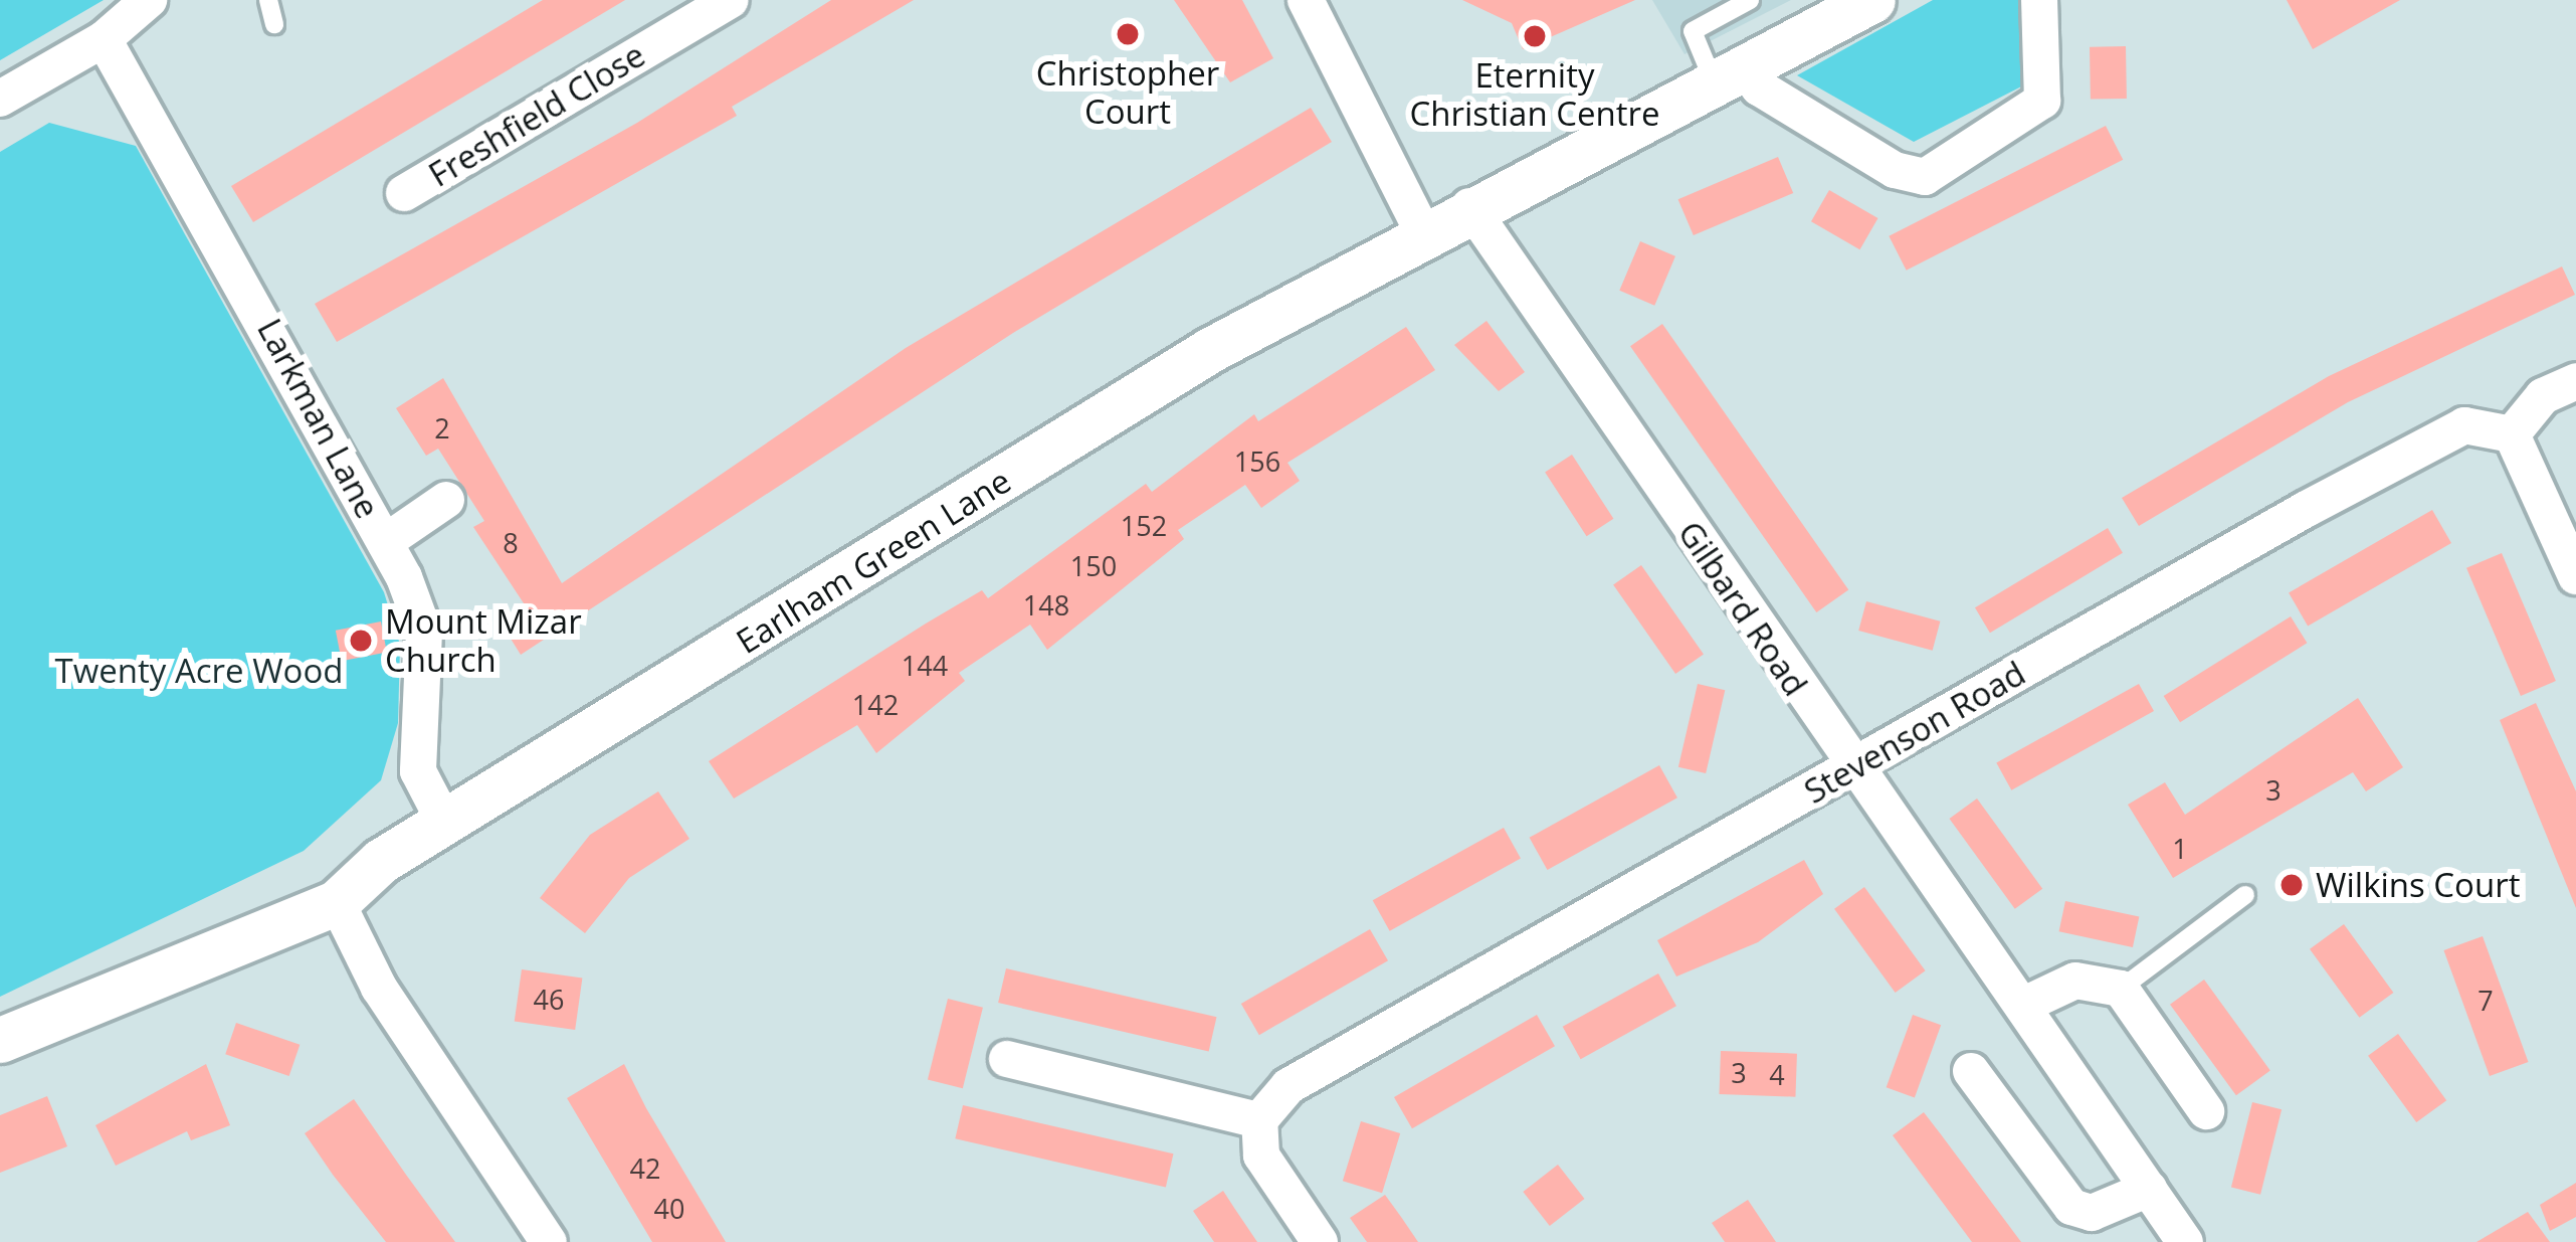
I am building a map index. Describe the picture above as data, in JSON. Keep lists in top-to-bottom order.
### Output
{
  "streets": {
    "street": [
      "Freshfield Close",
      "Larkman Lane",
      "Earlham Green Lane",
      "Gilbard Road",
      "Stevenson Road"
    ]
  },
  "crossings": [
    ["Larkman Lane", "Earlham Green Lane"],
    ["Earlham Green Lane", "Gilbard Road"],
    ["Gilbard Road", "Stevenson Road"]
  ],
  "parks": ["Twenty Acre Wood"],
  "places": [
    "Christopher Court",
    "Eternity Christian Centre",
    "Mount Mizar Church",
    "Wilkins Court"
  ],
  "house_numbers": [
    "2",
    "156",
    "152",
    "8",
    "150",
    "148",
    "144",
    "142",
    "3",
    "1",
    "46",
    "7",
    "3",
    "4",
    "42",
    "40"
  ]
}
